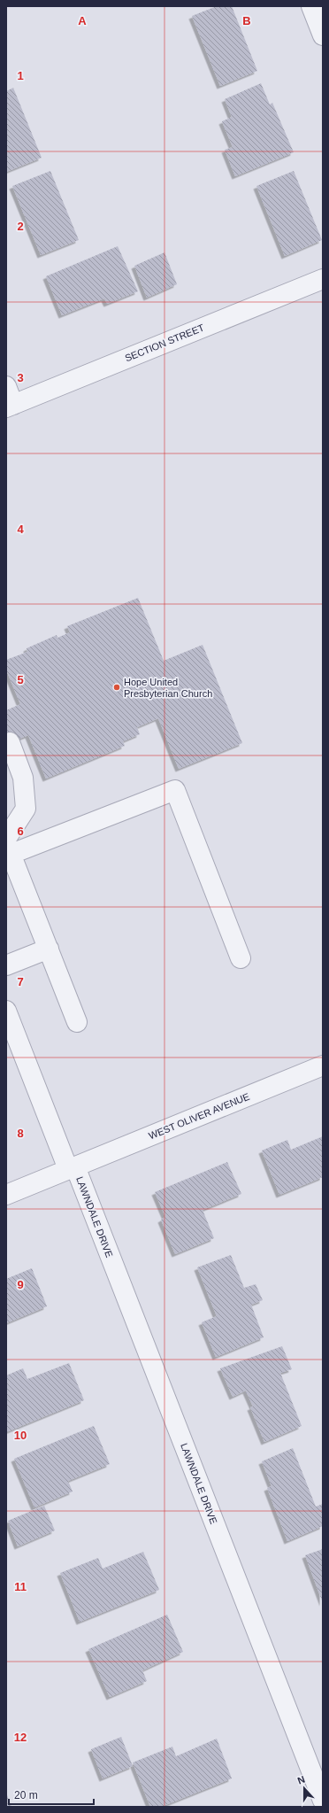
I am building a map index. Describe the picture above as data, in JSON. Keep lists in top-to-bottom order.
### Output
{
  "streets": {
    "street": ["SECTION STREET", "WEST OLIVER AVENUE", "LAWNDALE DRIVE"]
  },
  "crossings": [
    ["WEST OLIVER AVENUE", "LAWNDALE DRIVE"]
  ],
  "places": ["Hope United Presbyterian Church"],
  "scale_bar": "20 m",
  "north": "top",
  "grid": {
    "columns": ["A", "B"],
    "rows": [
      "1",
      "2",
      "3",
      "4",
      "5",
      "6",
      "7",
      "8",
      "9",
      "10",
      "11",
      "12"
    ]
  }
}
